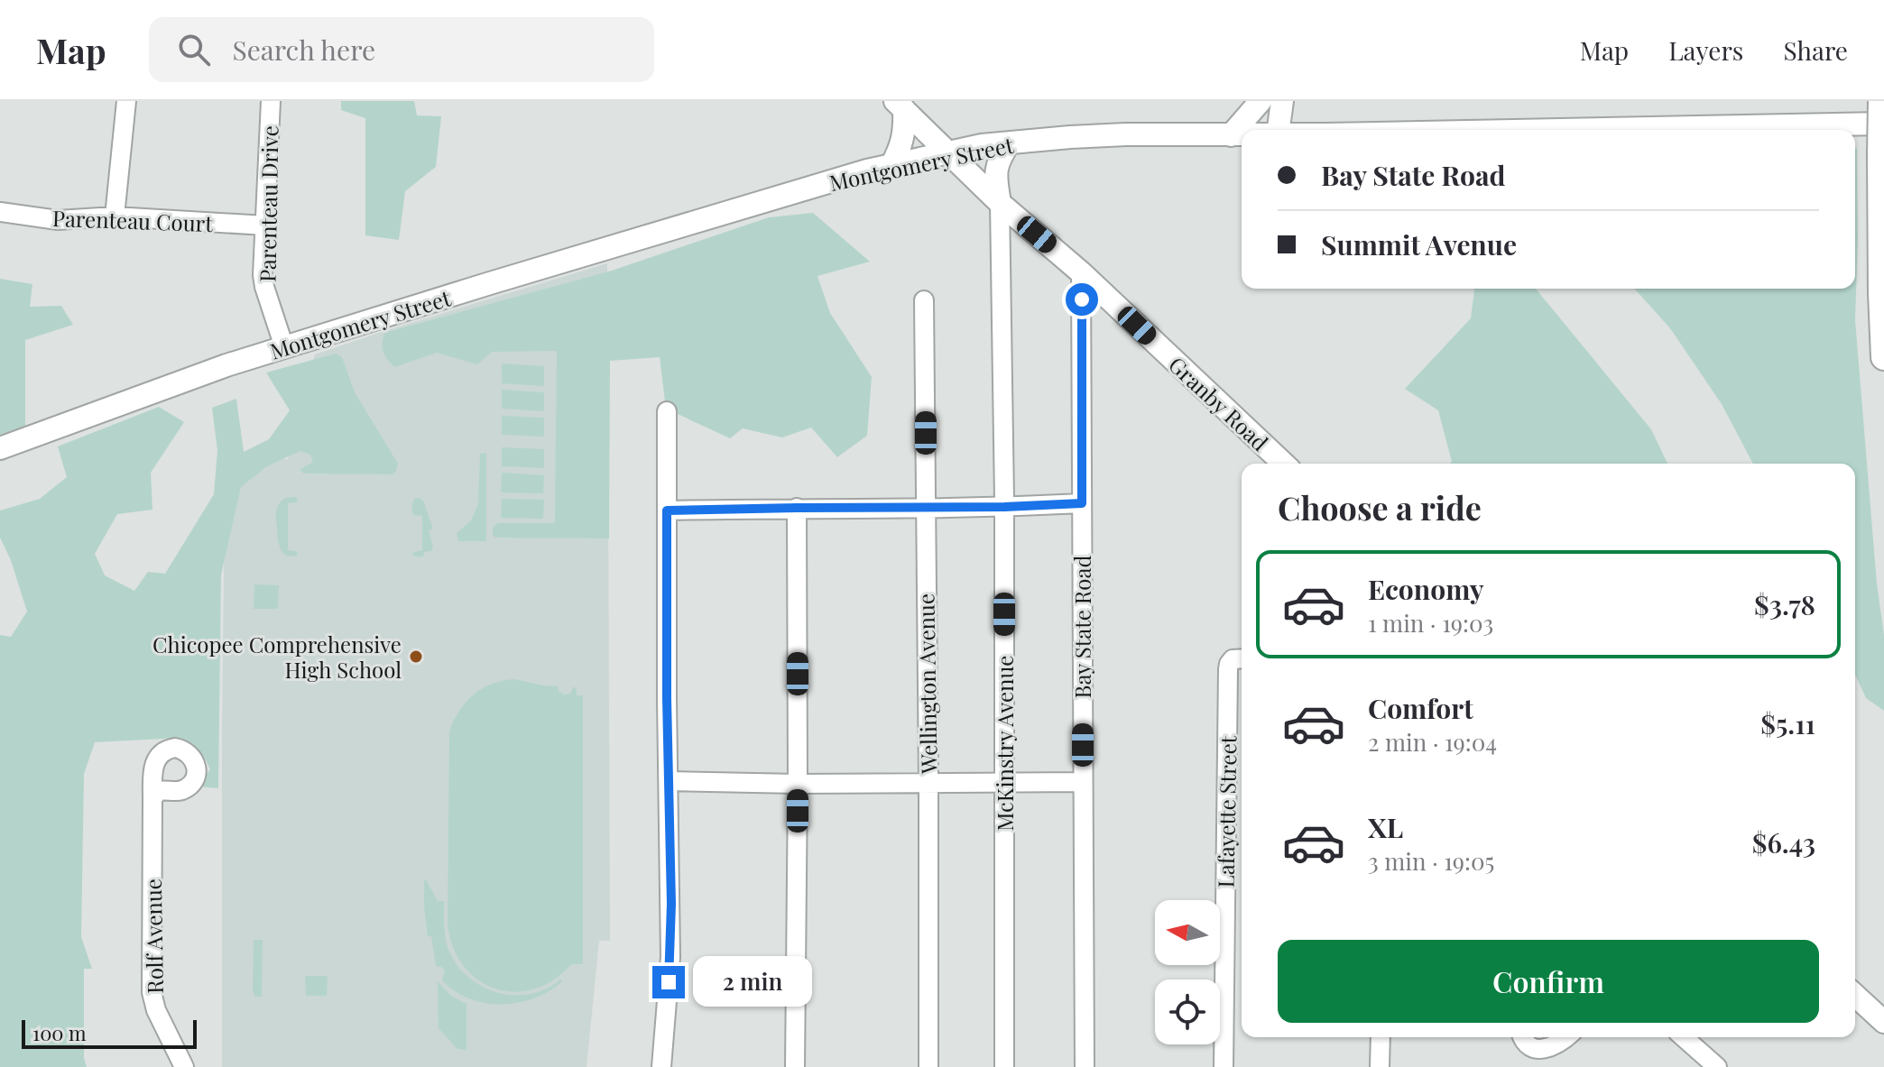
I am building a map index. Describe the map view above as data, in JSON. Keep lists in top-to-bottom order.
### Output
{
  "streets": {
    "main road": ["Montgomery Street", "Granby Road"],
    "street": [
      "Parenteau Drive",
      "Parenteau Court",
      "Bay State Road",
      "Wellington Avenue",
      "McKinstry Avenue",
      "Lafayette Street",
      "Rolf Avenue"
    ]
  },
  "crossings": [
    ["Montgomery Street", "Parenteau Drive"],
    ["Montgomery Street", "Granby Road"],
    ["Parenteau Drive", "Parenteau Court"],
    ["Granby Road", "Bay State Road"],
    ["Granby Road", "McKinstry Avenue"]
  ],
  "places": ["Chicopee Comprehensive High School"],
  "scale_bar": "100 m",
  "north": "left",
  "page": {
    "header": "Map",
    "search": "Search here",
    "nav": ["Map", "Layers", "Share"],
    "banner": ["Bay State Road", "Summit Avenue"],
    "heading": "Choose a ride",
    "list": [
      {
        "name": "Economy",
        "note": "1 min · 19:03",
        "value": "$3.78"
      },
      {
        "name": "Comfort",
        "note": "2 min · 19:04",
        "value": "$5.11"
      },
      {
        "name": "XL",
        "note": "3 min · 19:05",
        "value": "$6.43"
      }
    ],
    "buttons": "Confirm",
    "bubble": "2 min",
    "scale": "100 m"
  }
}
